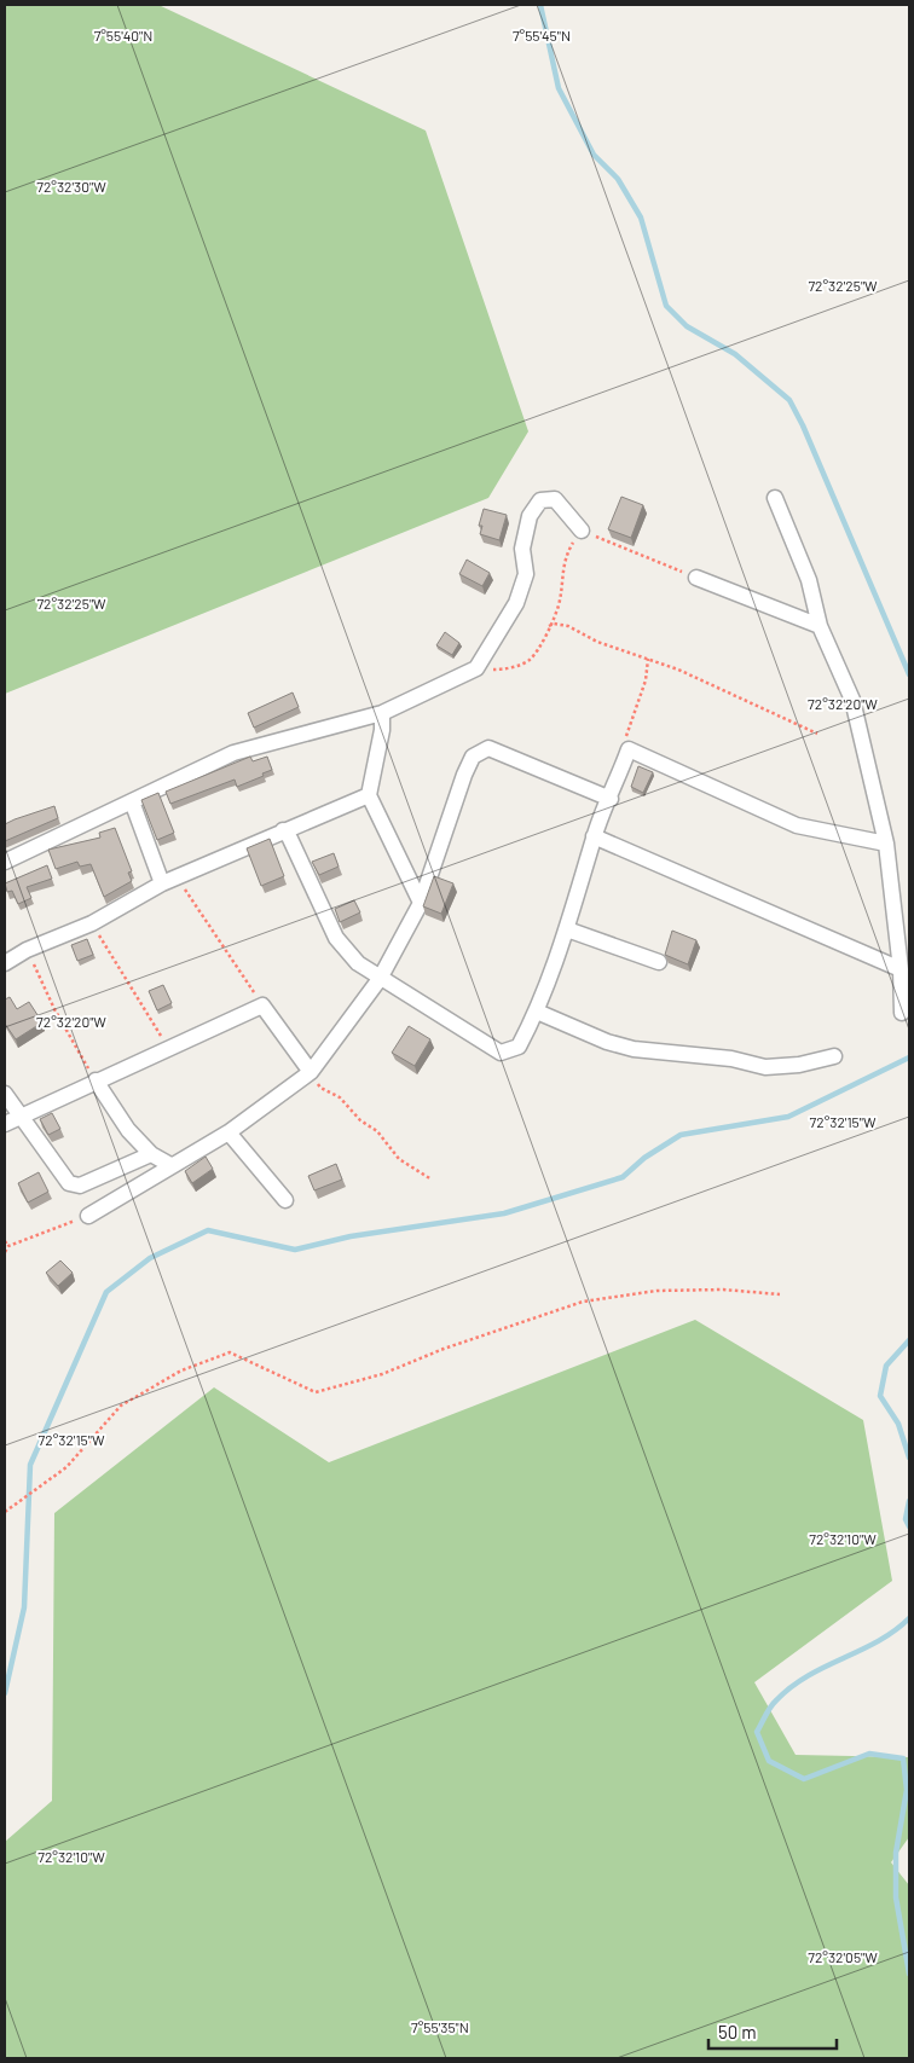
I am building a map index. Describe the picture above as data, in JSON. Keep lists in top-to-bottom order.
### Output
{
  "scale_bar": "50 m",
  "coordinates": [
    "7°55'40\"N",
    "7°55'45\"N",
    "72°32'30\"W",
    "72°32'25\"W",
    "72°32'20\"W",
    "72°32'15\"W",
    "72°32'10\"W",
    "72°32'05\"W",
    "7°55'35\"N"
  ]
}
